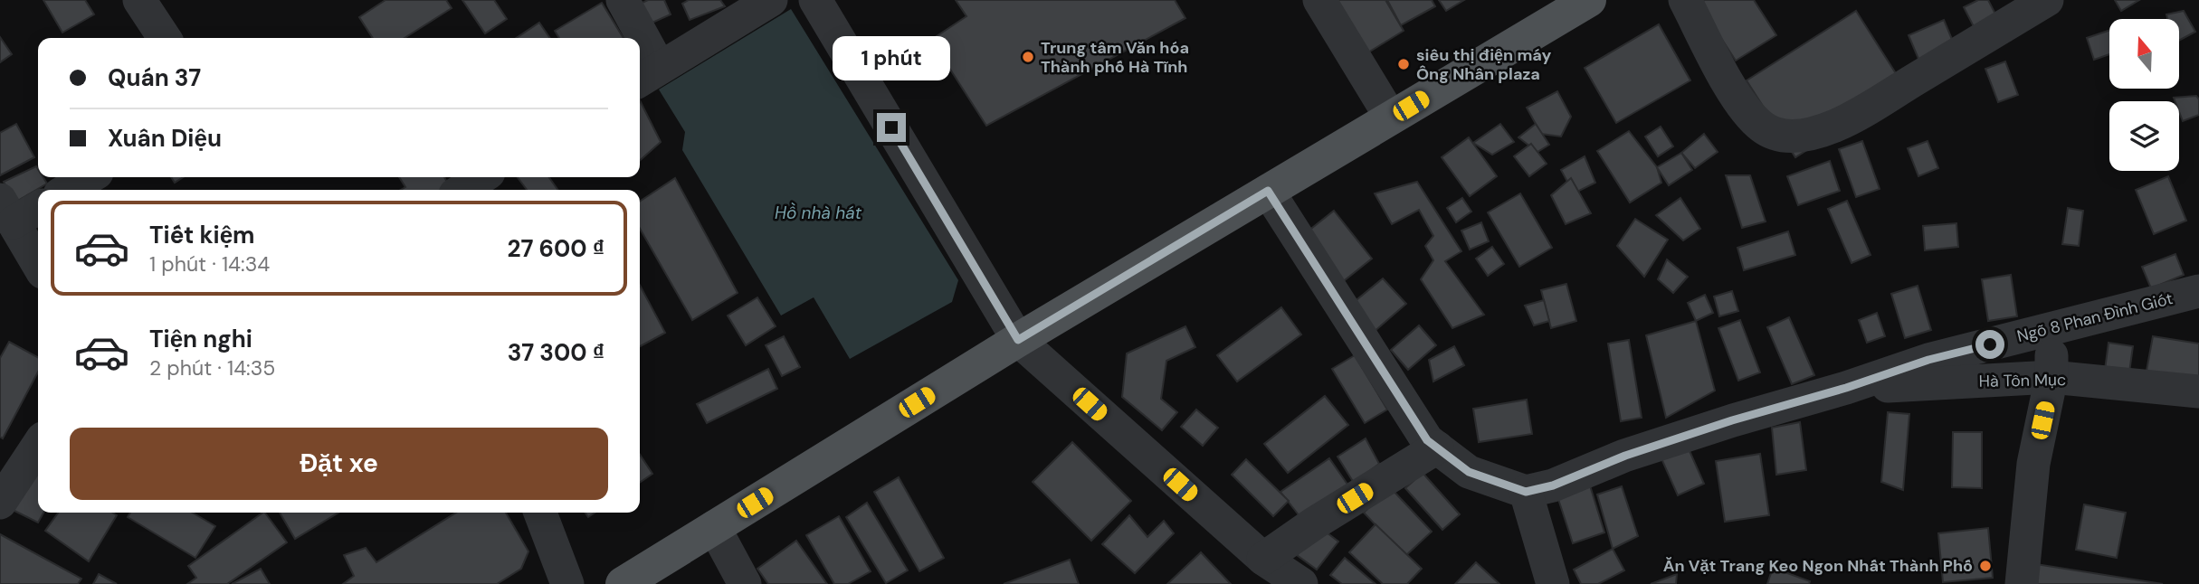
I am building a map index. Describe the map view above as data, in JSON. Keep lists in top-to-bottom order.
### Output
{
  "streets": {
    "street": ["Ngõ 8 Phan Đình Giót", "Hà Tôn Mục"]
  },
  "crossings": [
    ["Ngõ 8 Phan Đình Giót", "Hà Tôn Mục"]
  ],
  "water": ["Hồ nhà hát"],
  "places": ["Trung tâm Văn hóa Thành phố Hà Tĩnh", "siêu thị điện máy Ông Nhân plaza", "Ăn Vặt Trang Keo Ngon Nhất Thành Phố"],
  "north": "top",
  "page": {
    "bubble": "1 phút",
    "banner": ["Quán 37", "Xuân Diệu"],
    "list": [
      {
        "name": "Tiết kiệm",
        "note": "1 phút · 14:34",
        "value": "27 600 ₫"
      },
      {
        "name": "Tiện nghi",
        "note": "2 phút · 14:35",
        "value": "37 300 ₫"
      }
    ],
    "buttons": "Đặt xe"
  }
}
